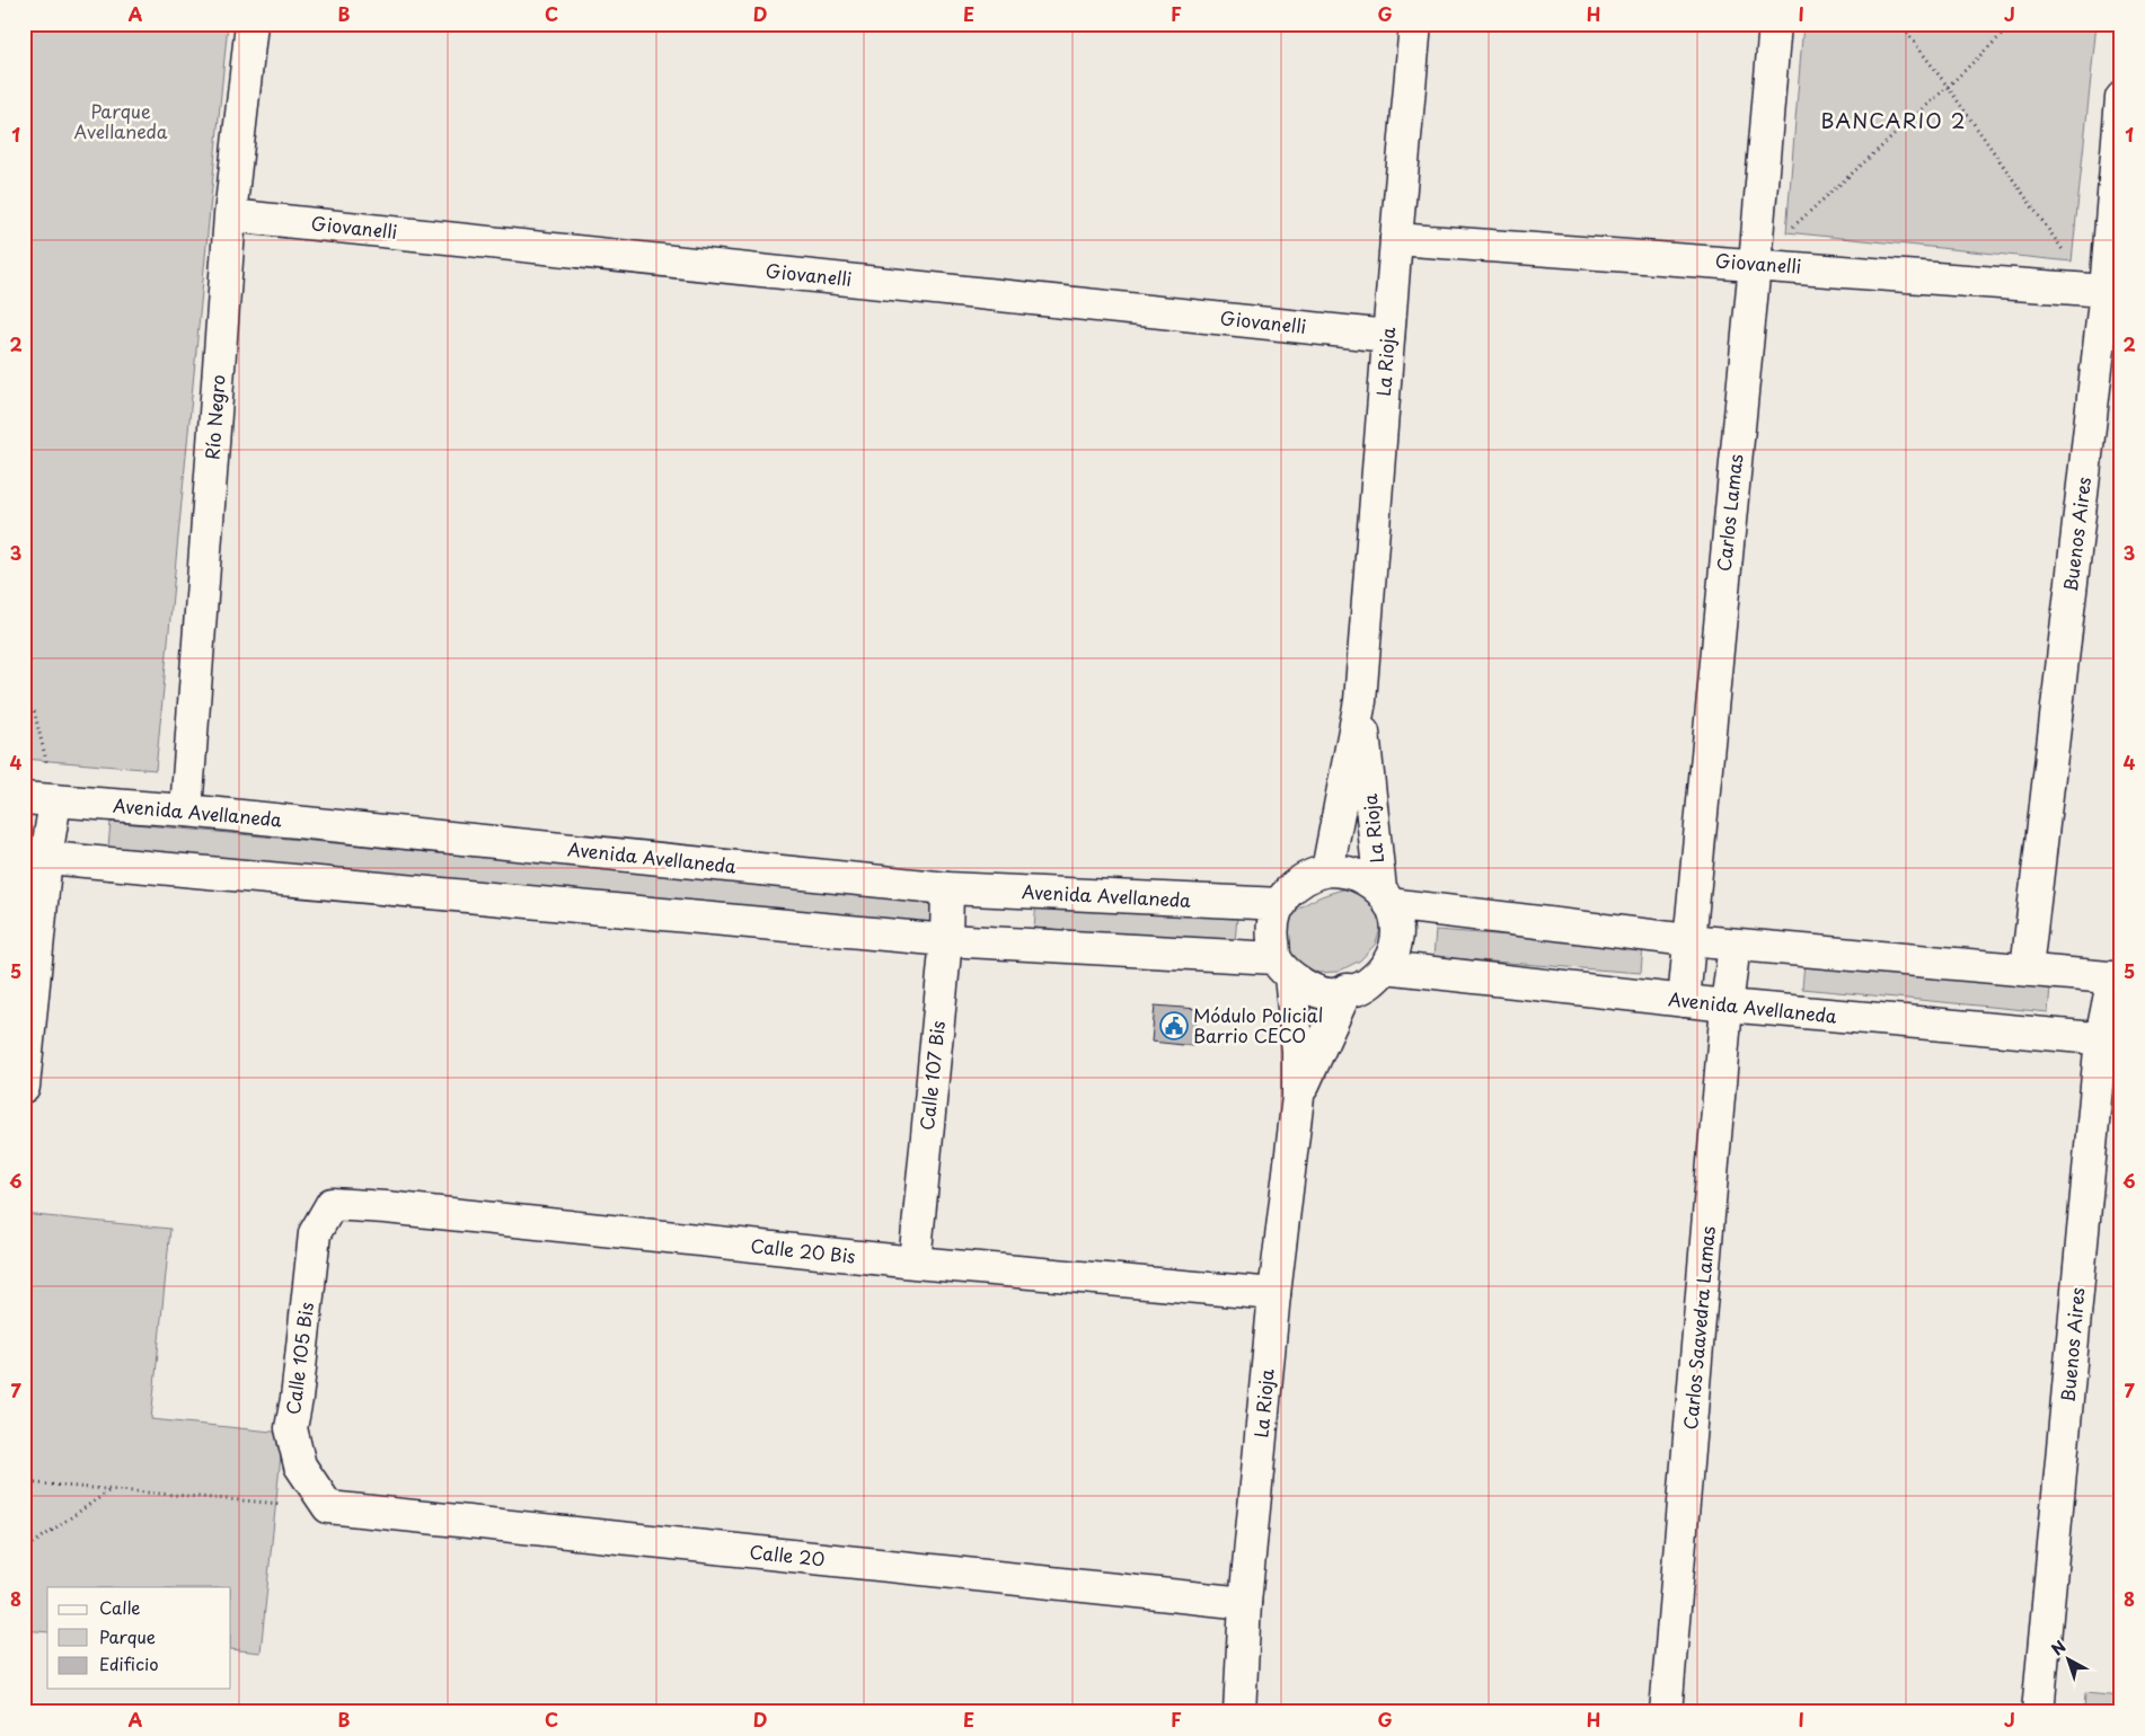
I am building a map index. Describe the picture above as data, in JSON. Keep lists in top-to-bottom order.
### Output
{
  "streets": {
    "street": [
      "Giovanelli",
      "La Rioja",
      "Río Negro",
      "Carlos Lamas",
      "Buenos Aires",
      "Avenida Avellaneda",
      "Calle 107 Bis",
      "Calle 20 Bis",
      "Carlos Saavedra Lamas",
      "Calle 105 Bis",
      "Calle 20"
    ]
  },
  "crossings": [
    ["Giovanelli", "La Rioja"],
    ["Giovanelli", "Río Negro"],
    ["Giovanelli", "Carlos Lamas"],
    ["Giovanelli", "Buenos Aires"],
    ["La Rioja", "Avenida Avellaneda"],
    ["La Rioja", "Calle 20 Bis"],
    ["La Rioja", "Calle 20"],
    ["Río Negro", "Avenida Avellaneda"],
    ["Carlos Lamas", "Avenida Avellaneda"],
    ["Buenos Aires", "Avenida Avellaneda"],
    ["Avenida Avellaneda", "Calle 107 Bis"],
    ["Avenida Avellaneda", "Carlos Saavedra Lamas"],
    ["Calle 107 Bis", "Calle 20 Bis"],
    ["Calle 20 Bis", "Calle 105 Bis"],
    ["Calle 105 Bis", "Calle 20"]
  ],
  "districts": ["BANCARIO 2"],
  "parks": ["Parque Avellaneda"],
  "places": {
    "public building": ["Módulo Policial Barrio CECO"]
  },
  "legend": ["Calle", "Parque", "Edificio"],
  "north": "top left",
  "grid": {
    "columns": [
      "A",
      "B",
      "C",
      "D",
      "E",
      "F",
      "G",
      "H",
      "I",
      "J"
    ],
    "rows": [
      "1",
      "2",
      "3",
      "4",
      "5",
      "6",
      "7",
      "8"
    ]
  }
}
